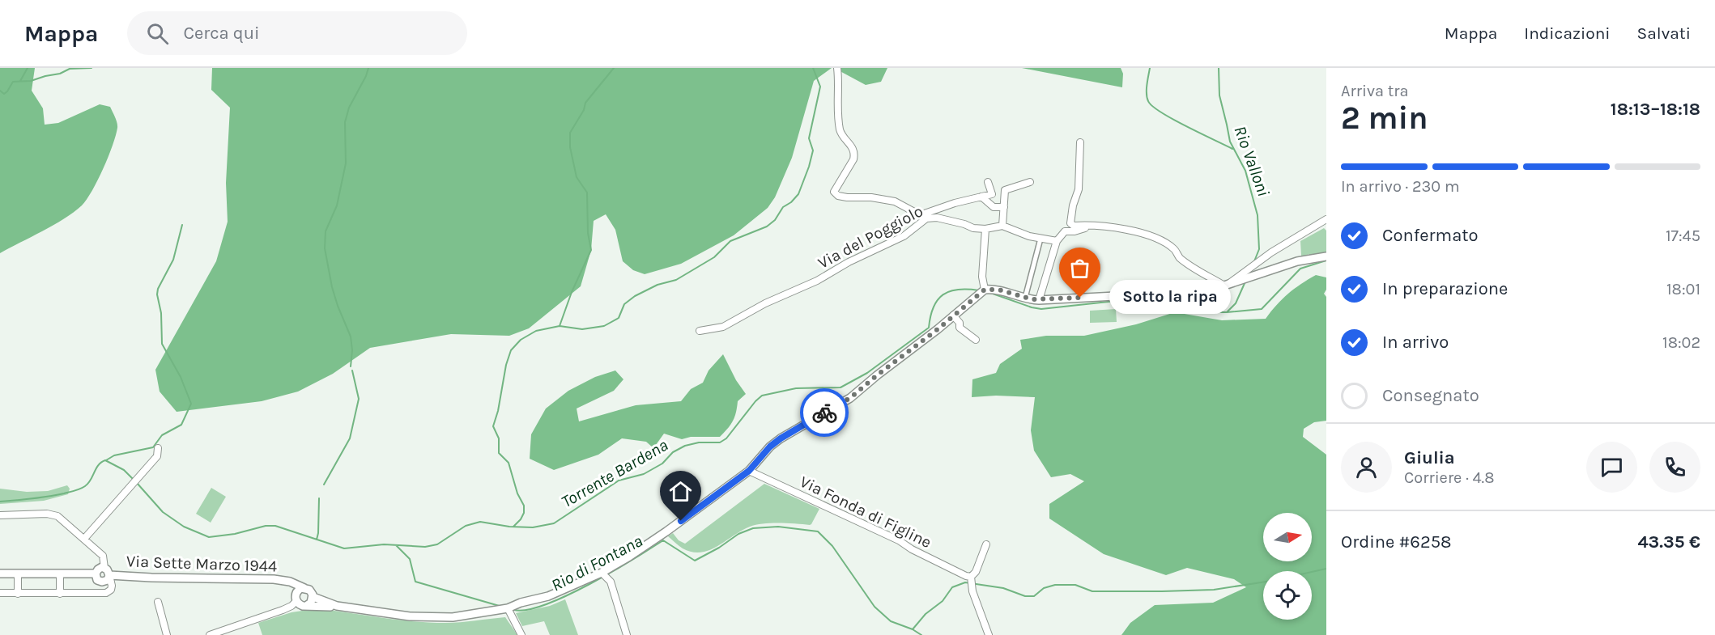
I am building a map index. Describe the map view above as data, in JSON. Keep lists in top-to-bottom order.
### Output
{
  "streets": {
    "street": ["Via del Poggiolo", "Via Fonda di Figline", "Via Sette Marzo 1944"]
  },
  "water": ["Rio Valloni", "Torrente Bardena", "Rio di Fontana"],
  "places": ["Sotto la ripa"],
  "north": "right",
  "page": {
    "header": "Mappa",
    "search": "Cerca qui",
    "nav": ["Mappa", "Indicazioni", "Salvati"],
    "heading": ["2 min", "Arriva tra", "18:13–18:18"],
    "panel": [
      "Giulia",
      "Corriere · 4.8",
      "Ordine #6258",
      "43.35 €"
    ],
    "bar": "In arrivo · 230 m",
    "list": [
      ["Confermato", "17:45"],
      ["In preparazione", "18:01"],
      ["In arrivo", "18:02"],
      "Consegnato"
    ],
    "bubble": "Sotto la ripa"
  }
}
